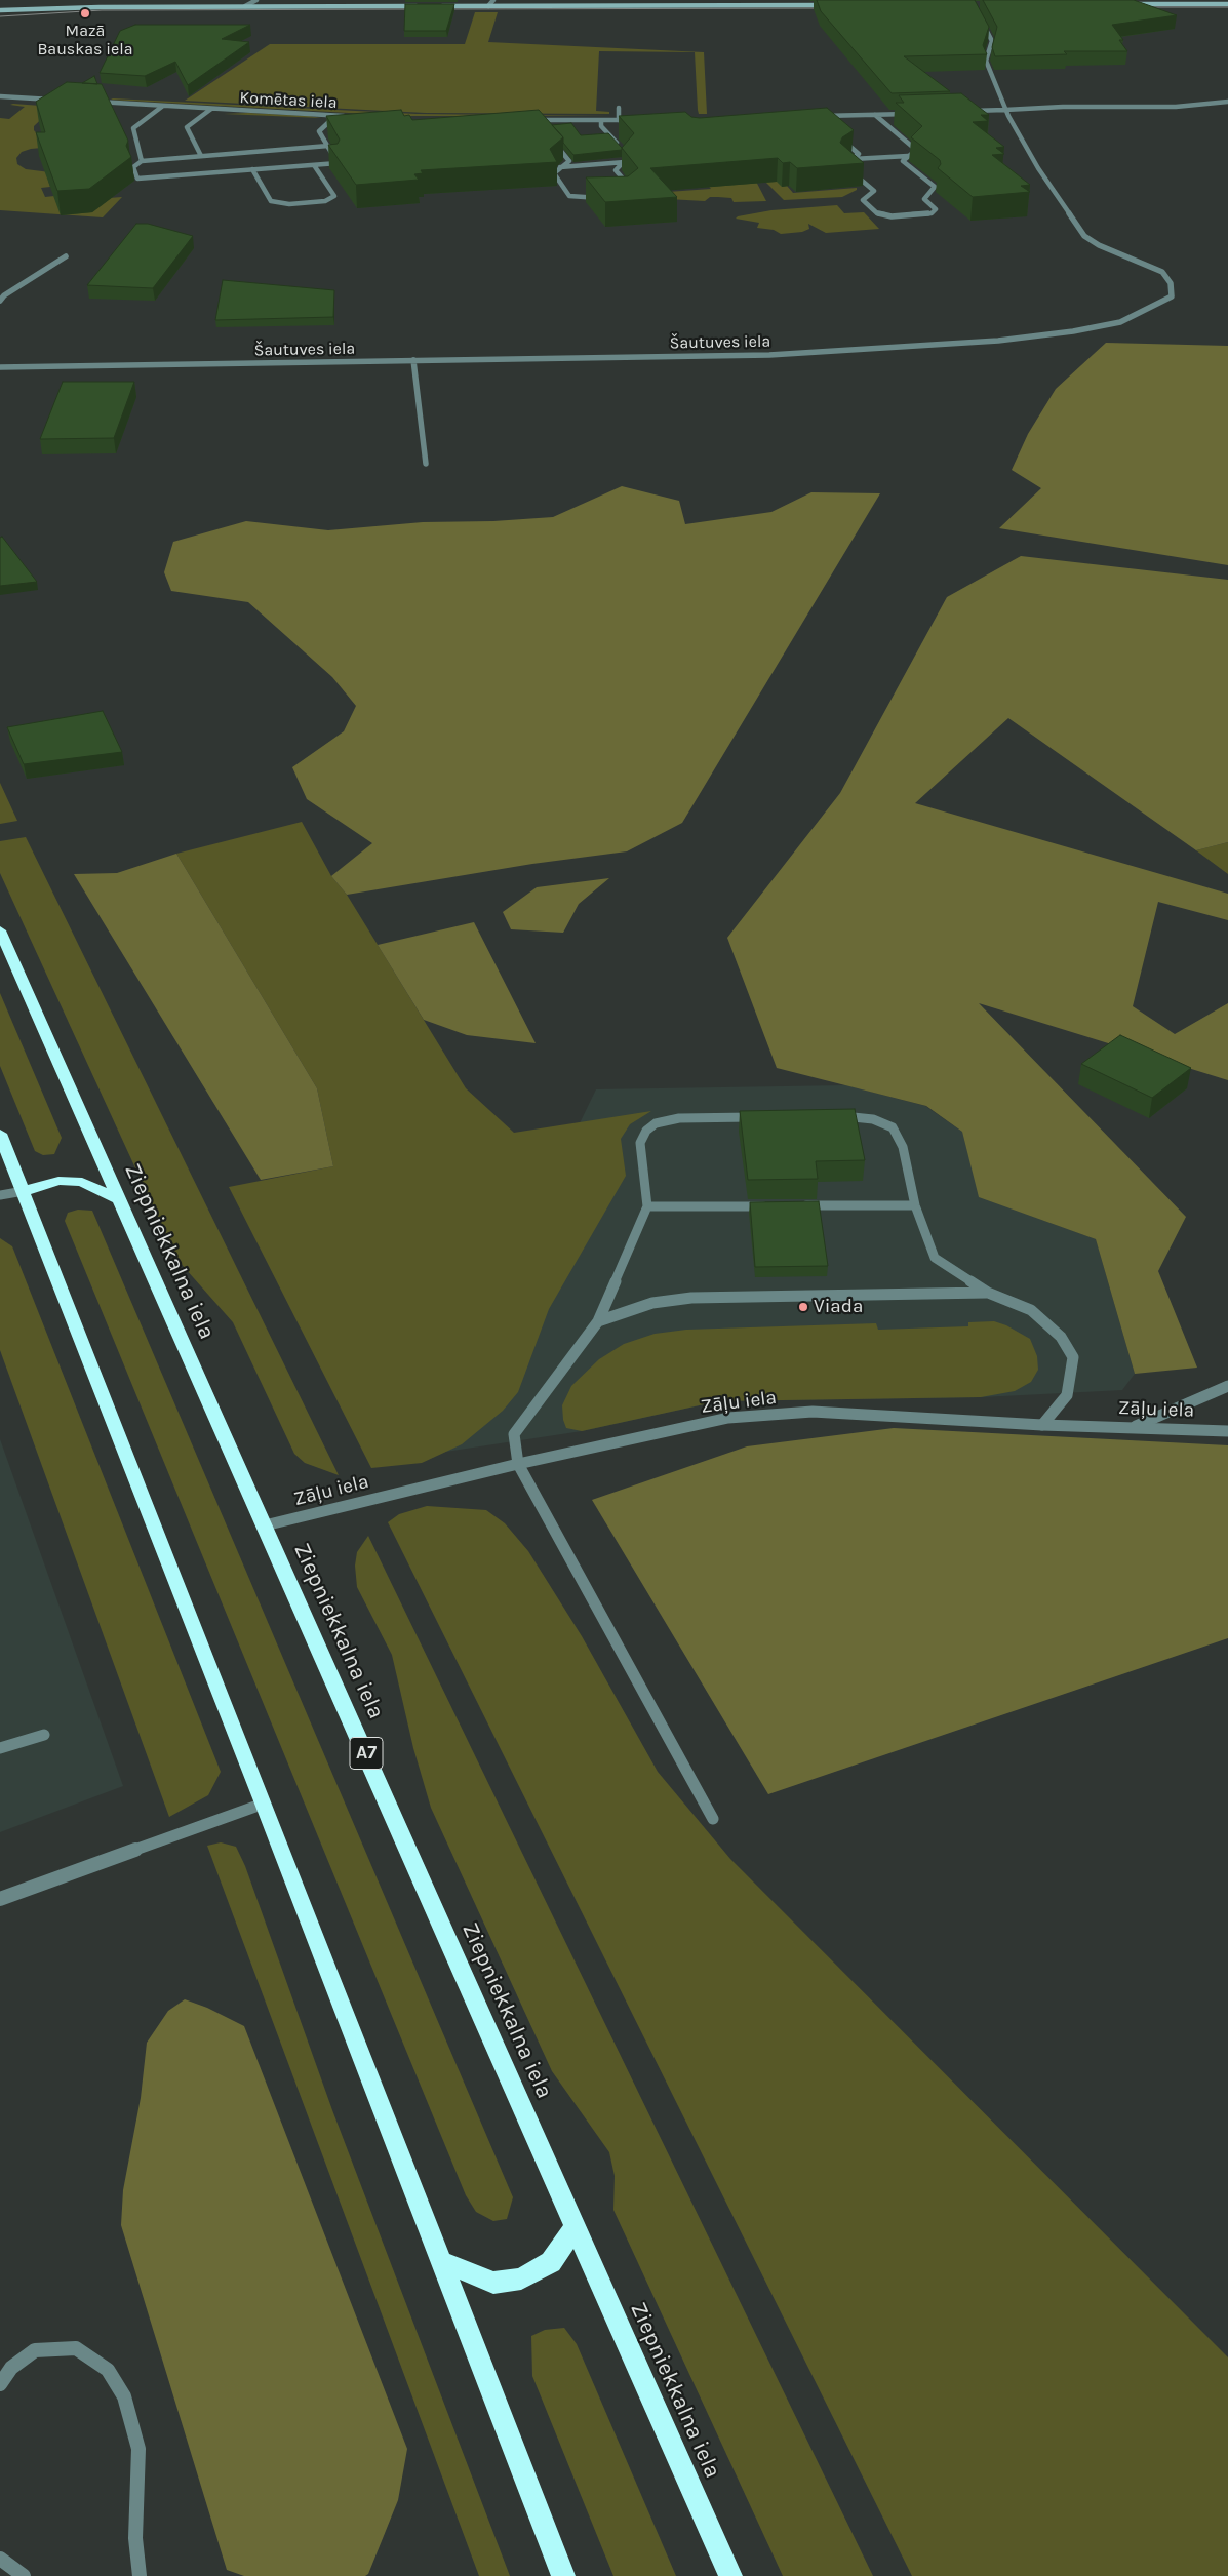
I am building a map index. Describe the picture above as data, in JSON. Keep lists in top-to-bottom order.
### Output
{
  "streets": {
    "highway": ["Ziepniekkalna iela", "A7"],
    "street": ["Komētas iela", "Šautuves iela", "Zāļu iela"]
  },
  "crossings": [
    ["Ziepniekkalna iela", "Zāļu iela"]
  ],
  "places": ["Mazā Bauskas iela", "Viada"]
}
